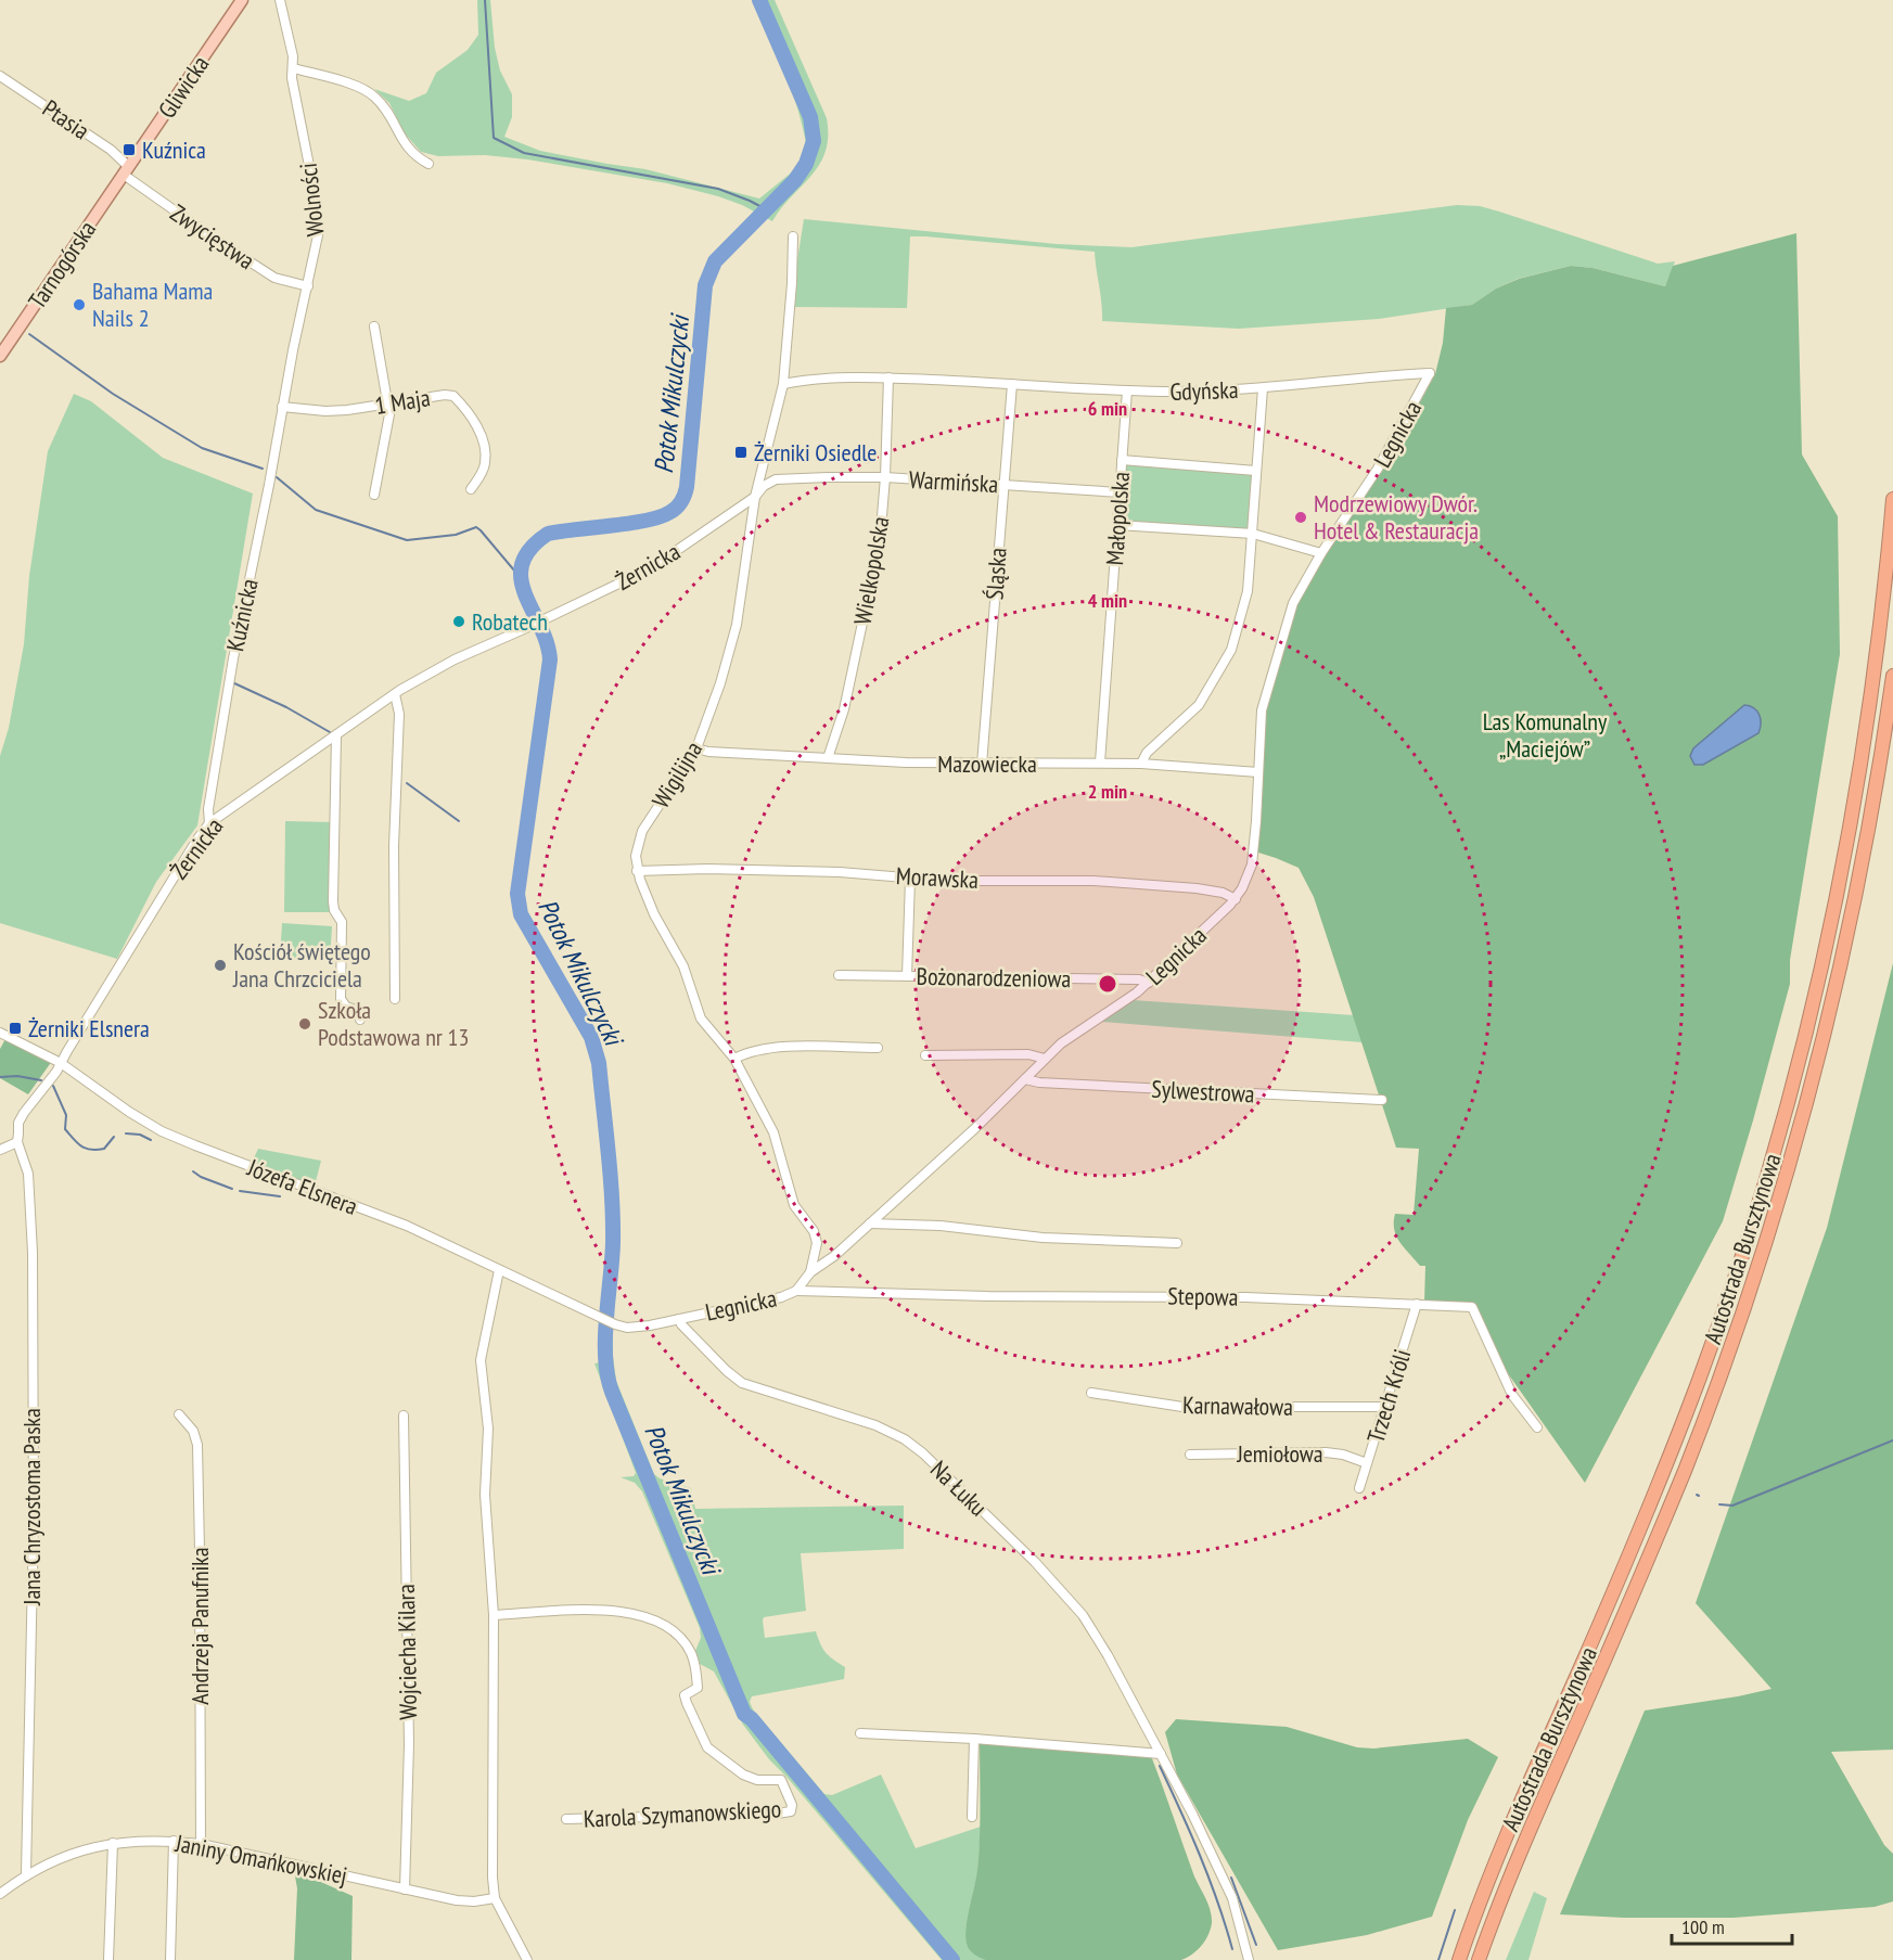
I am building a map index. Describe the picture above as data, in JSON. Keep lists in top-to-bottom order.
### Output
{
  "streets": {
    "highway": ["Autostrada Bursztynowa"],
    "main road": ["Gliwicka", "Tarnogórska"],
    "street": [
      "Ptasia",
      "Wolności",
      "Zwycięstwa",
      "Gdyńska",
      "1 Maja",
      "Legnicka",
      "Warmińska",
      "Małopolska",
      "Żernicka",
      "Wielkopolska",
      "Śląska",
      "Kuźnicka",
      "Mazowiecka",
      "Wigilijna",
      "Morawska",
      "Bożonarodzeniowa",
      "Sylwestrowa",
      "Józefa Elsnera",
      "Stepowa",
      "Trzech Króli",
      "Karnawałowa",
      "Jemiołowa",
      "Na Łuku",
      "Jana Chryzostoma Paska",
      "Andrzeja Panufnika",
      "Wojciecha Kilara",
      "Karola Szymanowskiego",
      "Janiny Omańkowskiej"
    ]
  },
  "crossings": [
    ["Gliwicka", "Ptasia"],
    ["Gliwicka", "Zwycięstwa"],
    ["Gliwicka", "Tarnogórska"],
    ["Ptasia", "Zwycięstwa"],
    ["Ptasia", "Tarnogórska"],
    ["Wolności", "Zwycięstwa"],
    ["Wolności", "1 Maja"],
    ["Wolności", "Kuźnicka"],
    ["Zwycięstwa", "Tarnogórska"],
    ["Gdyńska", "Legnicka"],
    ["Gdyńska", "Małopolska"],
    ["Gdyńska", "Wielkopolska"],
    ["Gdyńska", "Śląska"],
    ["Gdyńska", "Wigilijna"],
    ["1 Maja", "Kuźnicka"],
    ["Legnicka", "Mazowiecka"],
    ["Legnicka", "Wigilijna"],
    ["Legnicka", "Morawska"],
    ["Legnicka", "Bożonarodzeniowa"],
    ["Legnicka", "Sylwestrowa"],
    ["Legnicka", "Józefa Elsnera"],
    ["Legnicka", "Stepowa"],
    ["Legnicka", "Na Łuku"],
    ["Warmińska", "Małopolska"],
    ["Warmińska", "Żernicka"],
    ["Warmińska", "Wielkopolska"],
    ["Warmińska", "Śląska"],
    ["Warmińska", "Wigilijna"],
    ["Małopolska", "Mazowiecka"],
    ["Żernicka", "Kuźnicka"],
    ["Żernicka", "Wigilijna"],
    ["Żernicka", "Józefa Elsnera"],
    ["Żernicka", "Jana Chryzostoma Paska"],
    ["Wielkopolska", "Mazowiecka"],
    ["Śląska", "Mazowiecka"],
    ["Mazowiecka", "Wigilijna"],
    ["Wigilijna", "Morawska"],
    ["Stepowa", "Trzech Króli"],
    ["Trzech Króli", "Karnawałowa"],
    ["Trzech Króli", "Jemiołowa"],
    ["Jana Chryzostoma Paska", "Janiny Omańkowskiej"],
    ["Andrzeja Panufnika", "Janiny Omańkowskiej"],
    ["Wojciecha Kilara", "Janiny Omańkowskiej"]
  ],
  "water": ["Potok Mikulczycki"],
  "parks": ["Las Komunalny „Maciejów”"],
  "places": {
    "transit": ["Kuźnica", "Żerniki Osiedle", "Żerniki Elsnera"],
    "other": [
      "Bahama Mama Nails 2",
      "Modrzewiowy Dwór. Hotel & Restauracja",
      "Robatech",
      "Kościół świętego Jana Chrzciciela",
      "Szkoła Podstawowa nr 13"
    ]
  },
  "scale_bar": "100 m",
  "rings": ["6 min", "4 min", "2 min"]
}
